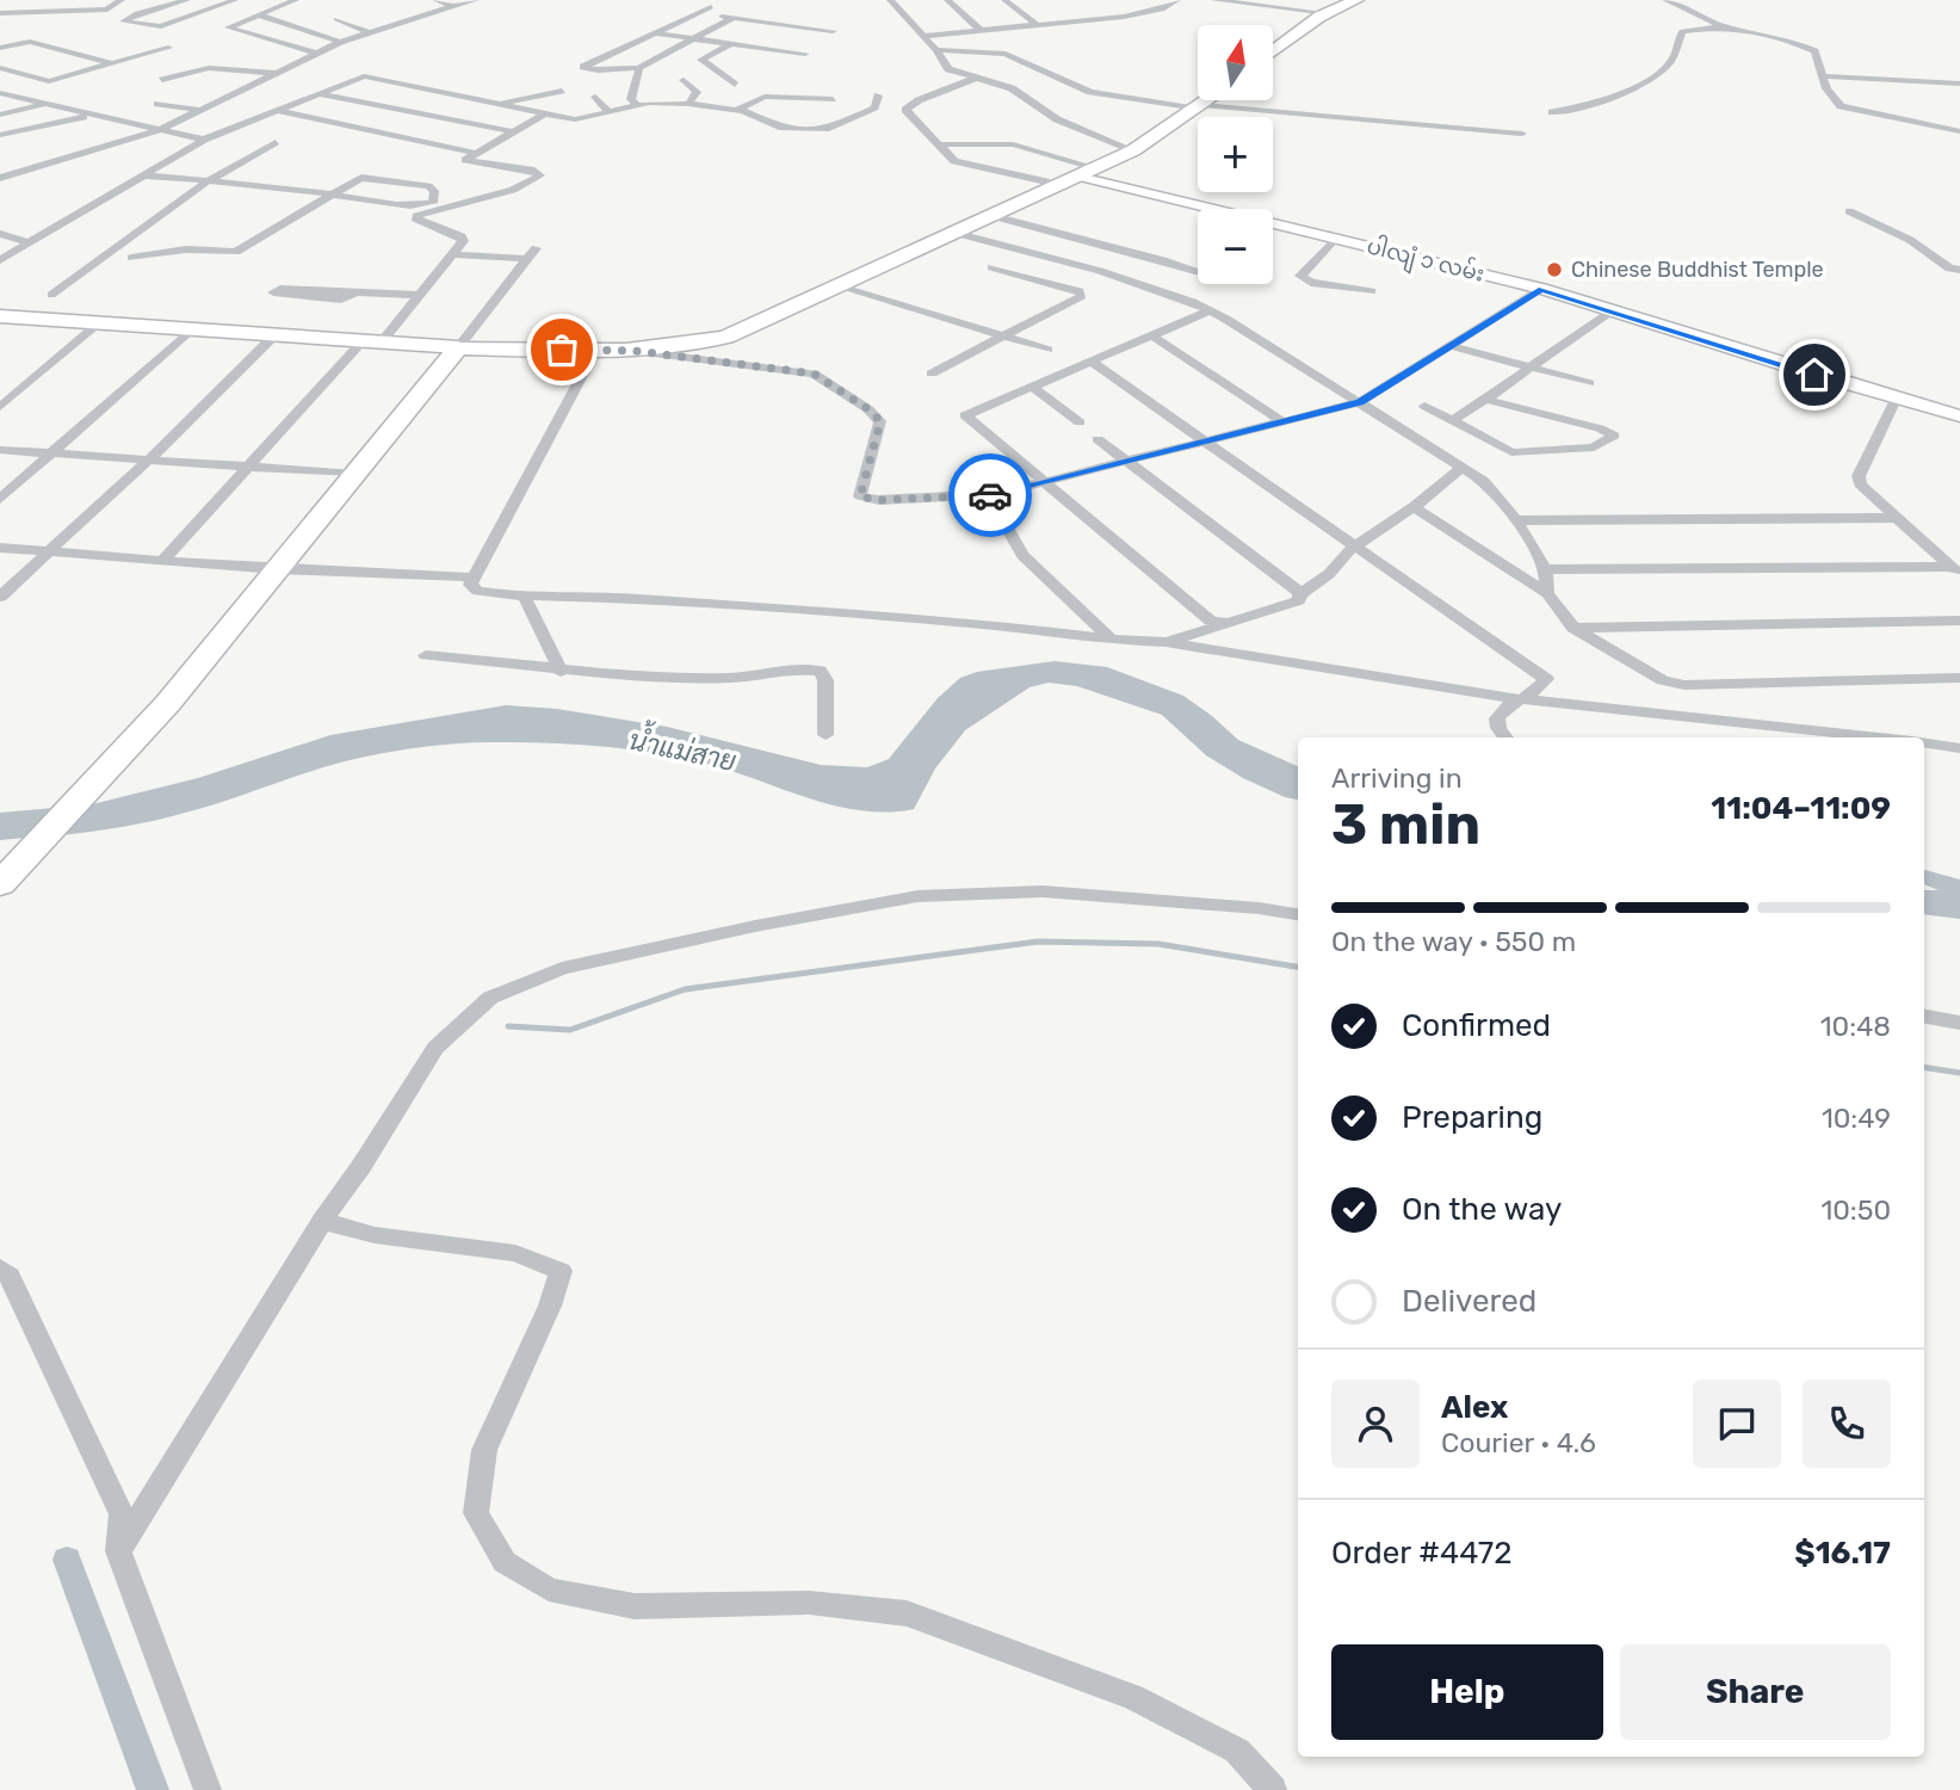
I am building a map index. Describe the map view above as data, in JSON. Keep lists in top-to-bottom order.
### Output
{
  "streets": {
    "street": ["ပါလျံ ၁ လမ်း"]
  },
  "water": ["น้ำแม่สาย"],
  "places": ["Chinese Buddhist Temple"],
  "north": "top",
  "page": {
    "map_buttons": ["+", "−"],
    "heading": ["3 min", "Arriving in", "11:04–11:09"],
    "panel": [
      "Alex",
      "Courier · 4.6",
      "Order #4472",
      "$16.17"
    ],
    "bar": "On the way · 550 m",
    "list": [
      ["Confirmed", "10:48"],
      ["Preparing", "10:49"],
      ["On the way", "10:50"],
      "Delivered"
    ],
    "buttons": ["Help", "Share"]
  }
}
